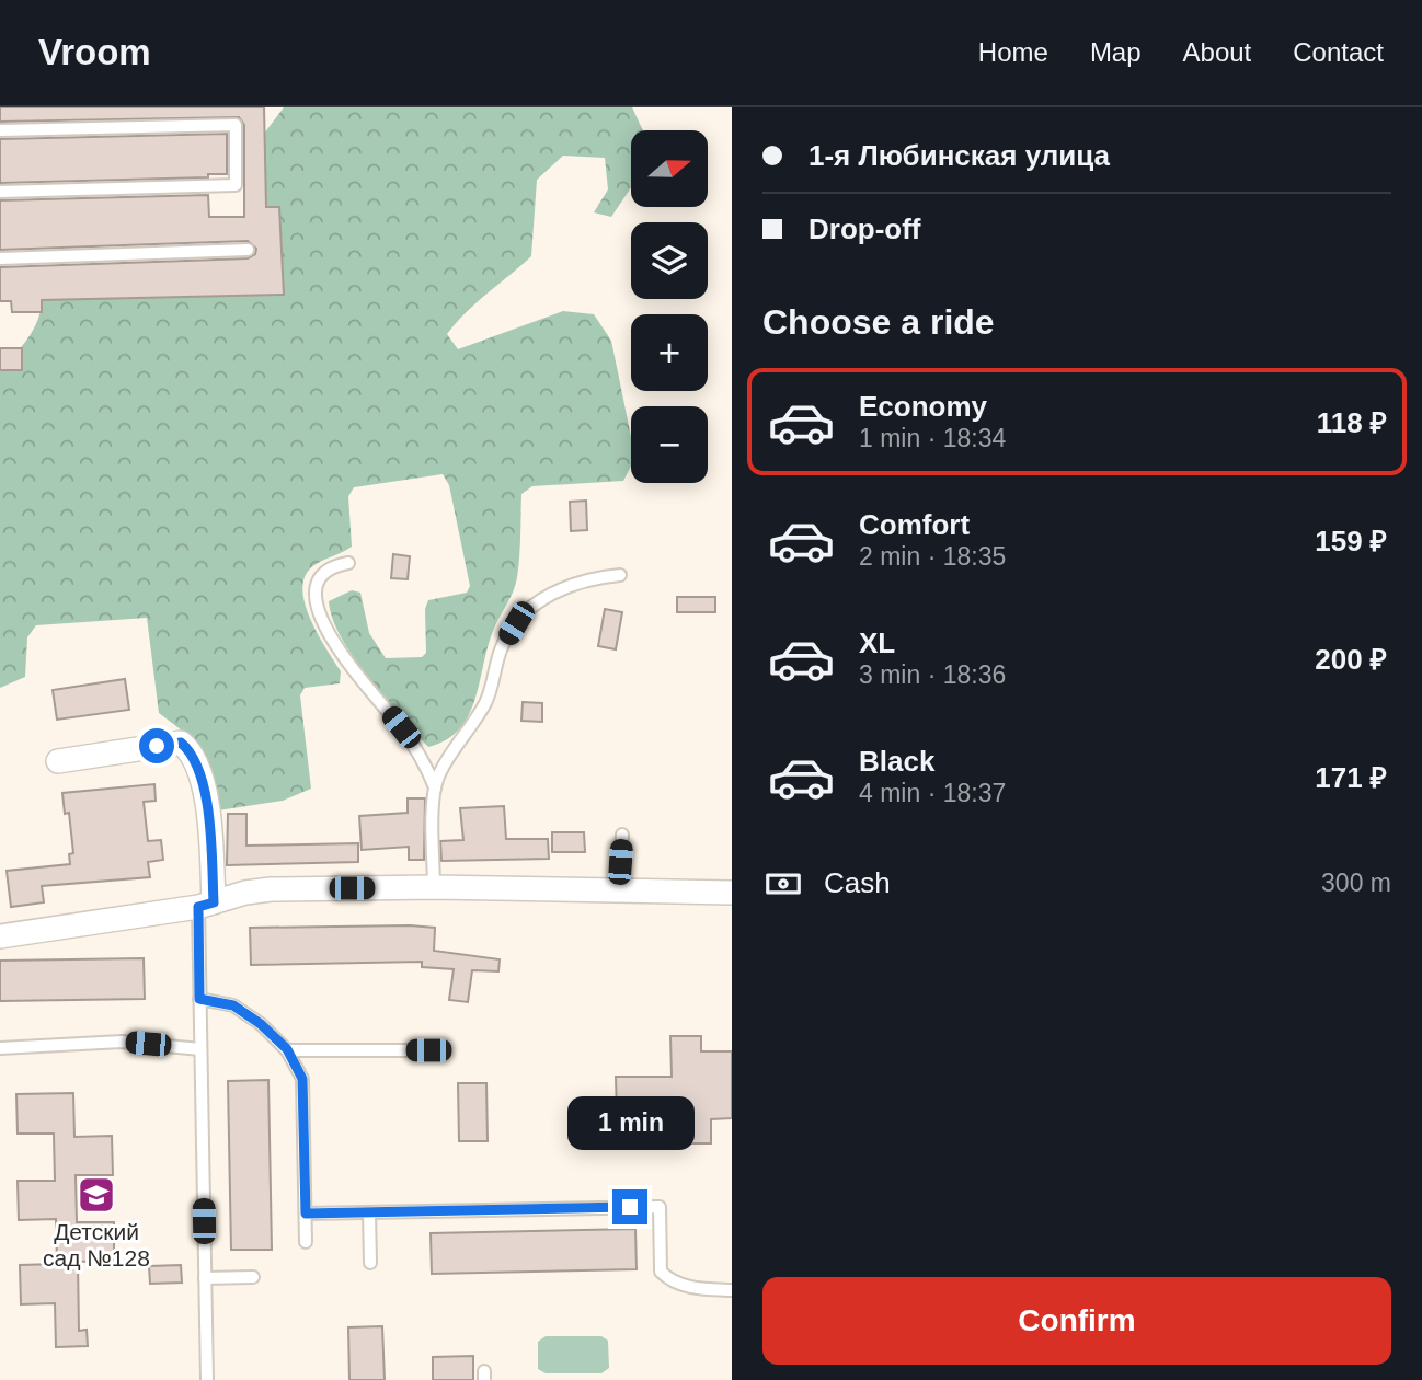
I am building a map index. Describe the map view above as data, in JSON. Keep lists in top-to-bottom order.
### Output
{
  "places": {
    "school or university": ["Детский сад №128"]
  },
  "north": "right",
  "page": {
    "header": "Vroom",
    "nav": [
      "Home",
      "Map",
      "About",
      "Contact"
    ],
    "banner": ["1-я Любинская улица", "Drop-off"],
    "map_buttons": ["+", "−"],
    "heading": "Choose a ride",
    "list": [
      {
        "name": "Economy",
        "note": "1 min · 18:34",
        "value": "118 ₽"
      },
      {
        "name": "Comfort",
        "note": "2 min · 18:35",
        "value": "159 ₽"
      },
      {
        "name": "XL",
        "note": "3 min · 18:36",
        "value": "200 ₽"
      },
      {
        "name": "Black",
        "note": "4 min · 18:37",
        "value": "171 ₽"
      }
    ],
    "pay": ["Cash", "300 m"],
    "bubble": "1 min",
    "buttons": "Confirm"
  }
}
